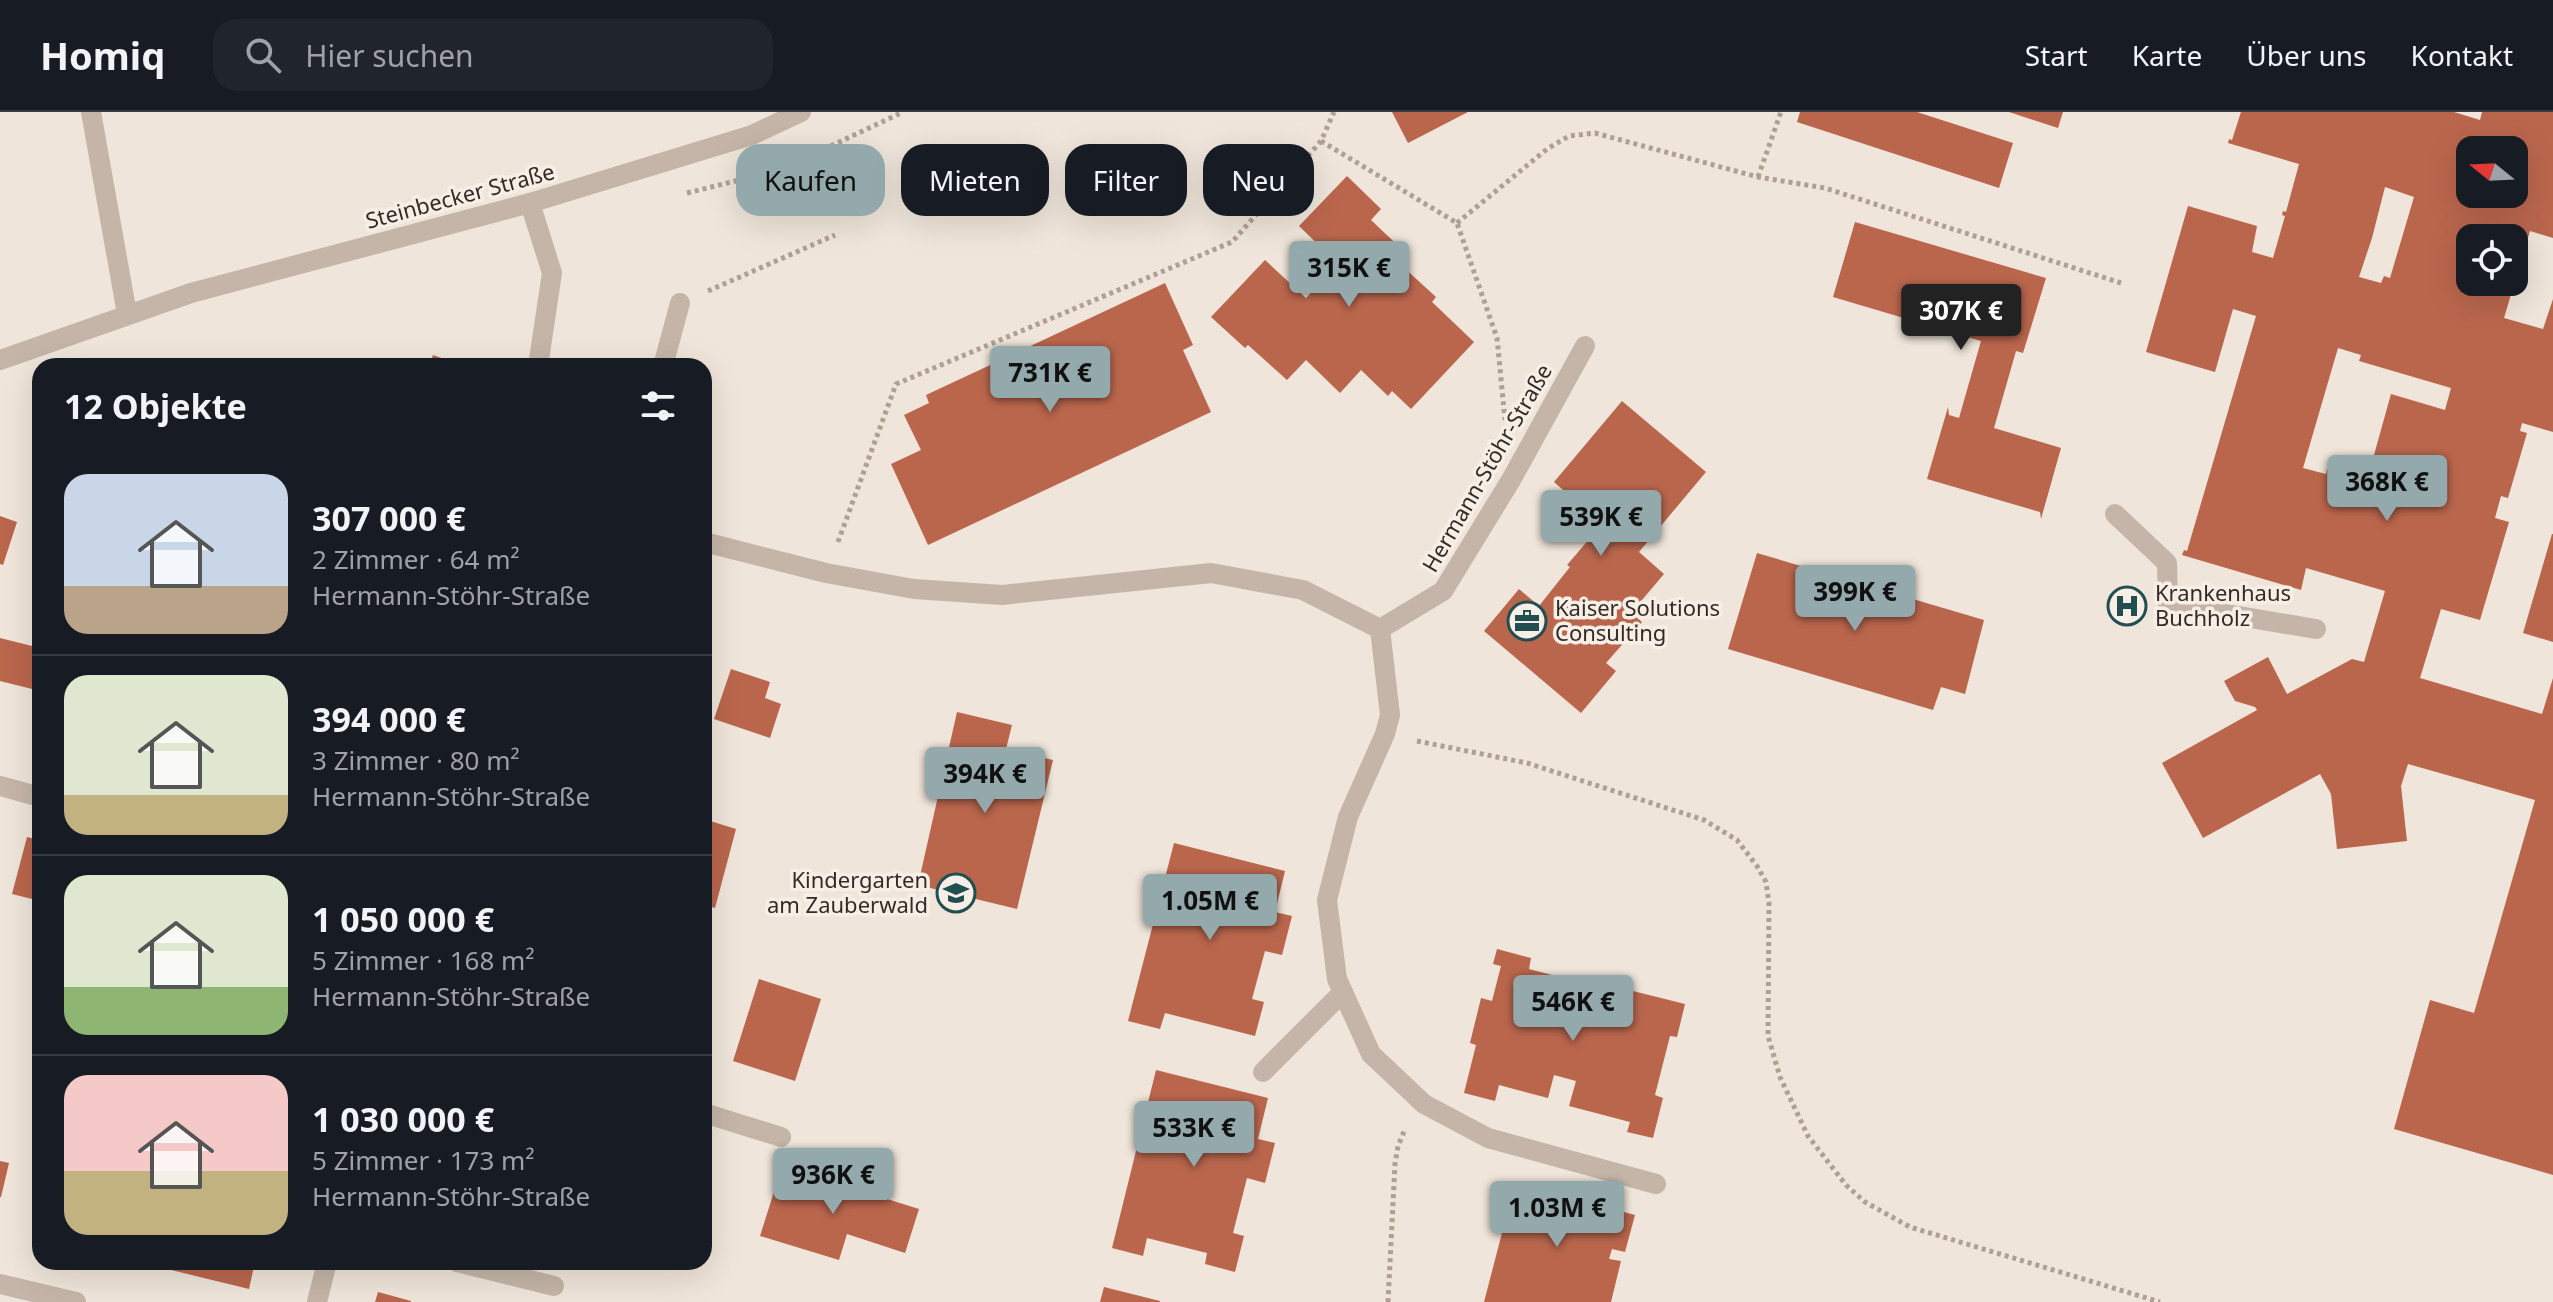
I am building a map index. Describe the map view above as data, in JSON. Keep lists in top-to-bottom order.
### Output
{
  "streets": {
    "street": ["Steinbecker Straße", "Hermann-Stöhr-Straße"]
  },
  "places": {
    "hospital": ["Krankenhaus Buchholz"],
    "office": ["Kaiser Solutions Consulting"],
    "school or university": ["Kindergarten am Zauberwald"]
  },
  "north": "left",
  "page": {
    "header": "Homiq",
    "search": "Hier suchen",
    "nav": [
      "Start",
      "Karte",
      "Über uns",
      "Kontakt"
    ],
    "chip": [
      "Kaufen",
      "Mieten",
      "Filter",
      "Neu"
    ],
    "price": [
      "315K €",
      "307K €",
      "731K €",
      "368K €",
      "539K €",
      "399K €",
      "394K €",
      "1.05M €",
      "546K €",
      "533K €",
      "936K €",
      "1.03M €"
    ],
    "heading": "12 Objekte",
    "list": [
      {
        "name": "307 000 €",
        "note": "2 Zimmer · 64 m² · Hermann-Stöhr-Straße"
      },
      {
        "name": "394 000 €",
        "note": "3 Zimmer · 80 m² · Hermann-Stöhr-Straße"
      },
      {
        "name": "1 050 000 €",
        "note": "5 Zimmer · 168 m² · Hermann-Stöhr-Straße"
      },
      {
        "name": "1 030 000 €",
        "note": "5 Zimmer · 173 m² · Hermann-Stöhr-Straße"
      }
    ]
  }
}
